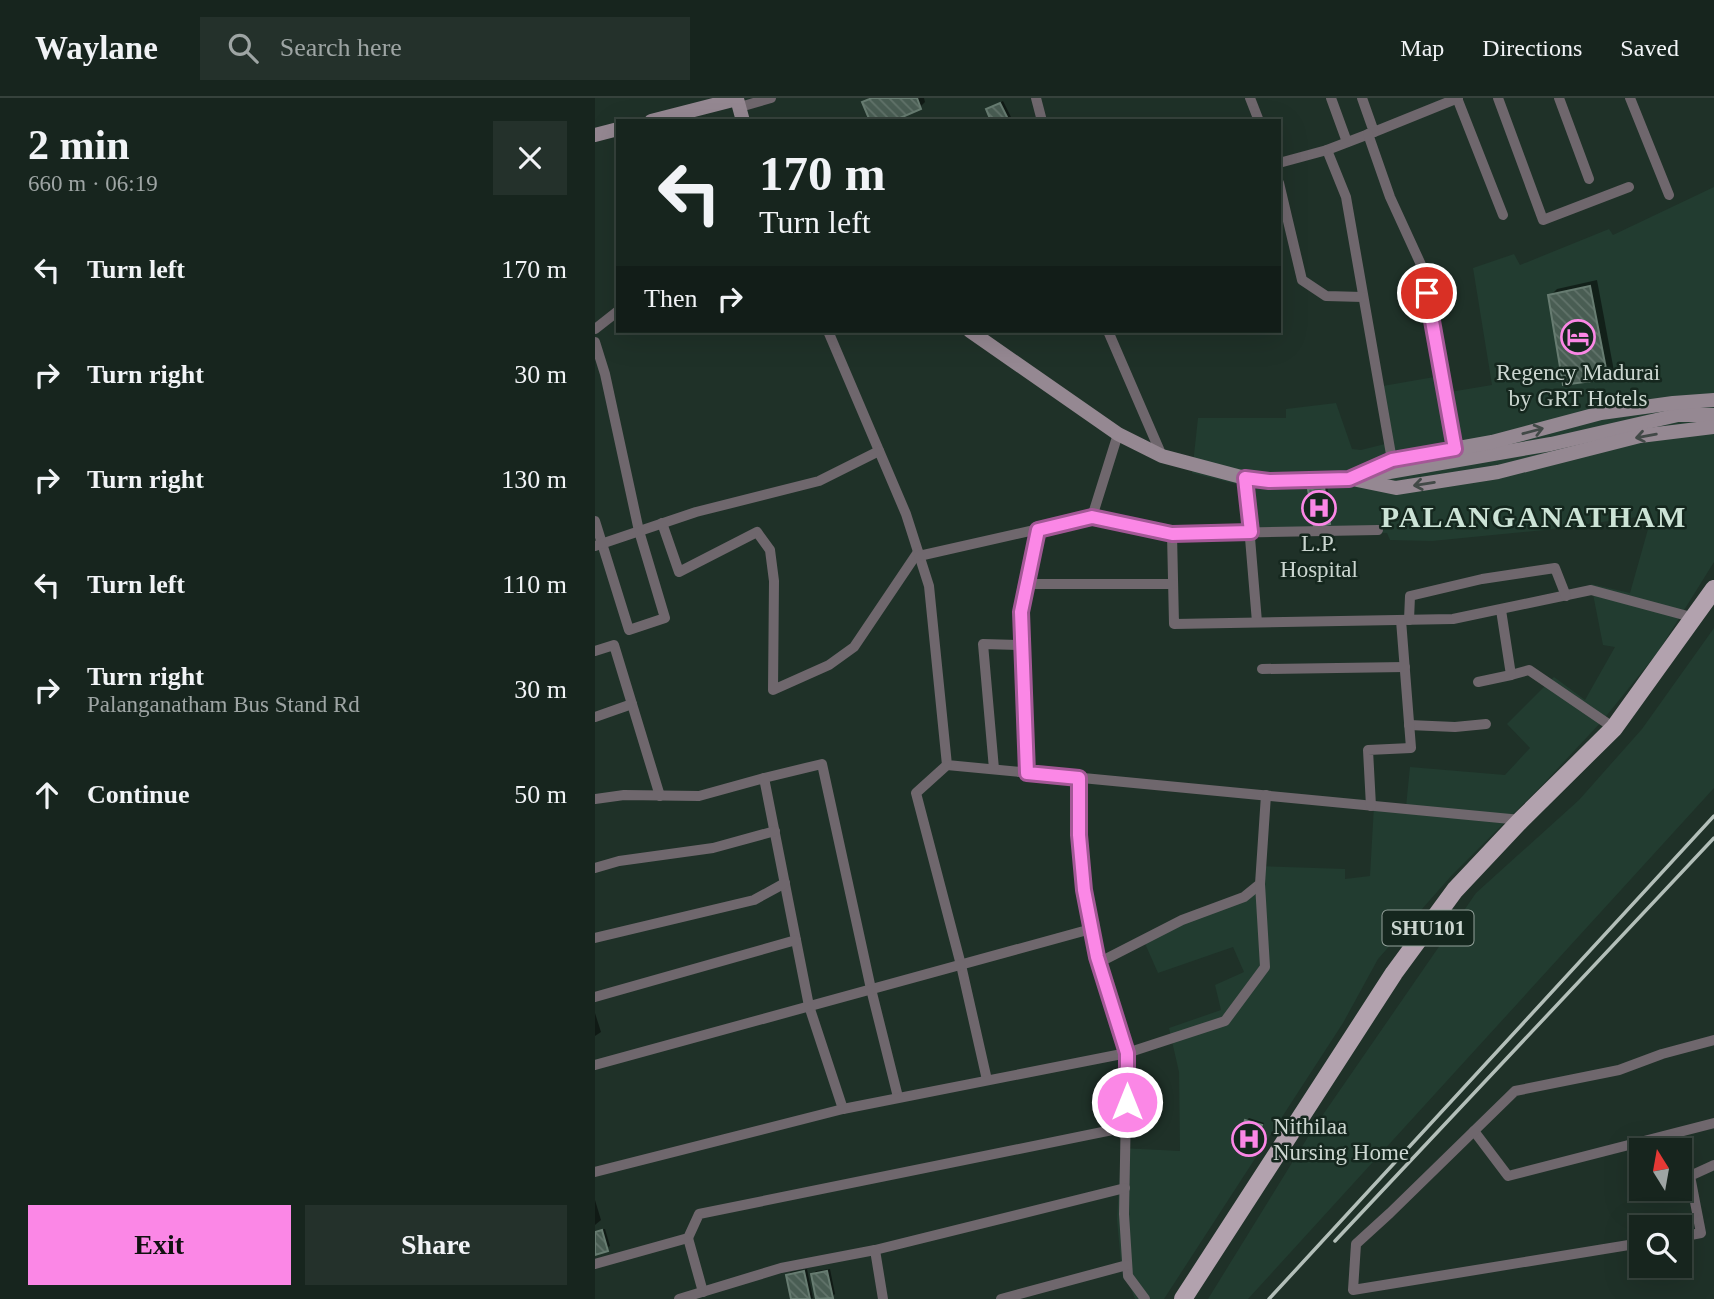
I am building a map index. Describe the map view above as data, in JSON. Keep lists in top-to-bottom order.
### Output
{
  "streets": {
    "main road": ["SHU101"]
  },
  "districts": ["PALANGANATHAM"],
  "places": {
    "hotel": ["Regency Madurai by GRT Hotels"],
    "hospital": ["L.P. Hospital", "Nithilaa Nursing Home"]
  },
  "north": "top",
  "page": {
    "header": "Waylane",
    "search": "Search here",
    "nav": ["Map", "Directions", "Saved"],
    "heading": ["2 min", "660 m · 06:19"],
    "turn": ["170 m", "Turn left"],
    "list": [
      {
        "name": "Turn left",
        "value": "170 m"
      },
      {
        "name": "Turn right",
        "value": "30 m"
      },
      {
        "name": "Turn right",
        "value": "130 m"
      },
      {
        "name": "Turn left",
        "value": "110 m"
      },
      {
        "name": "Turn right",
        "note": "Palanganatham Bus Stand Rd",
        "value": "30 m"
      },
      {
        "name": "Continue",
        "value": "50 m"
      }
    ],
    "then": "Then",
    "buttons": ["Exit", "Share"]
  }
}
